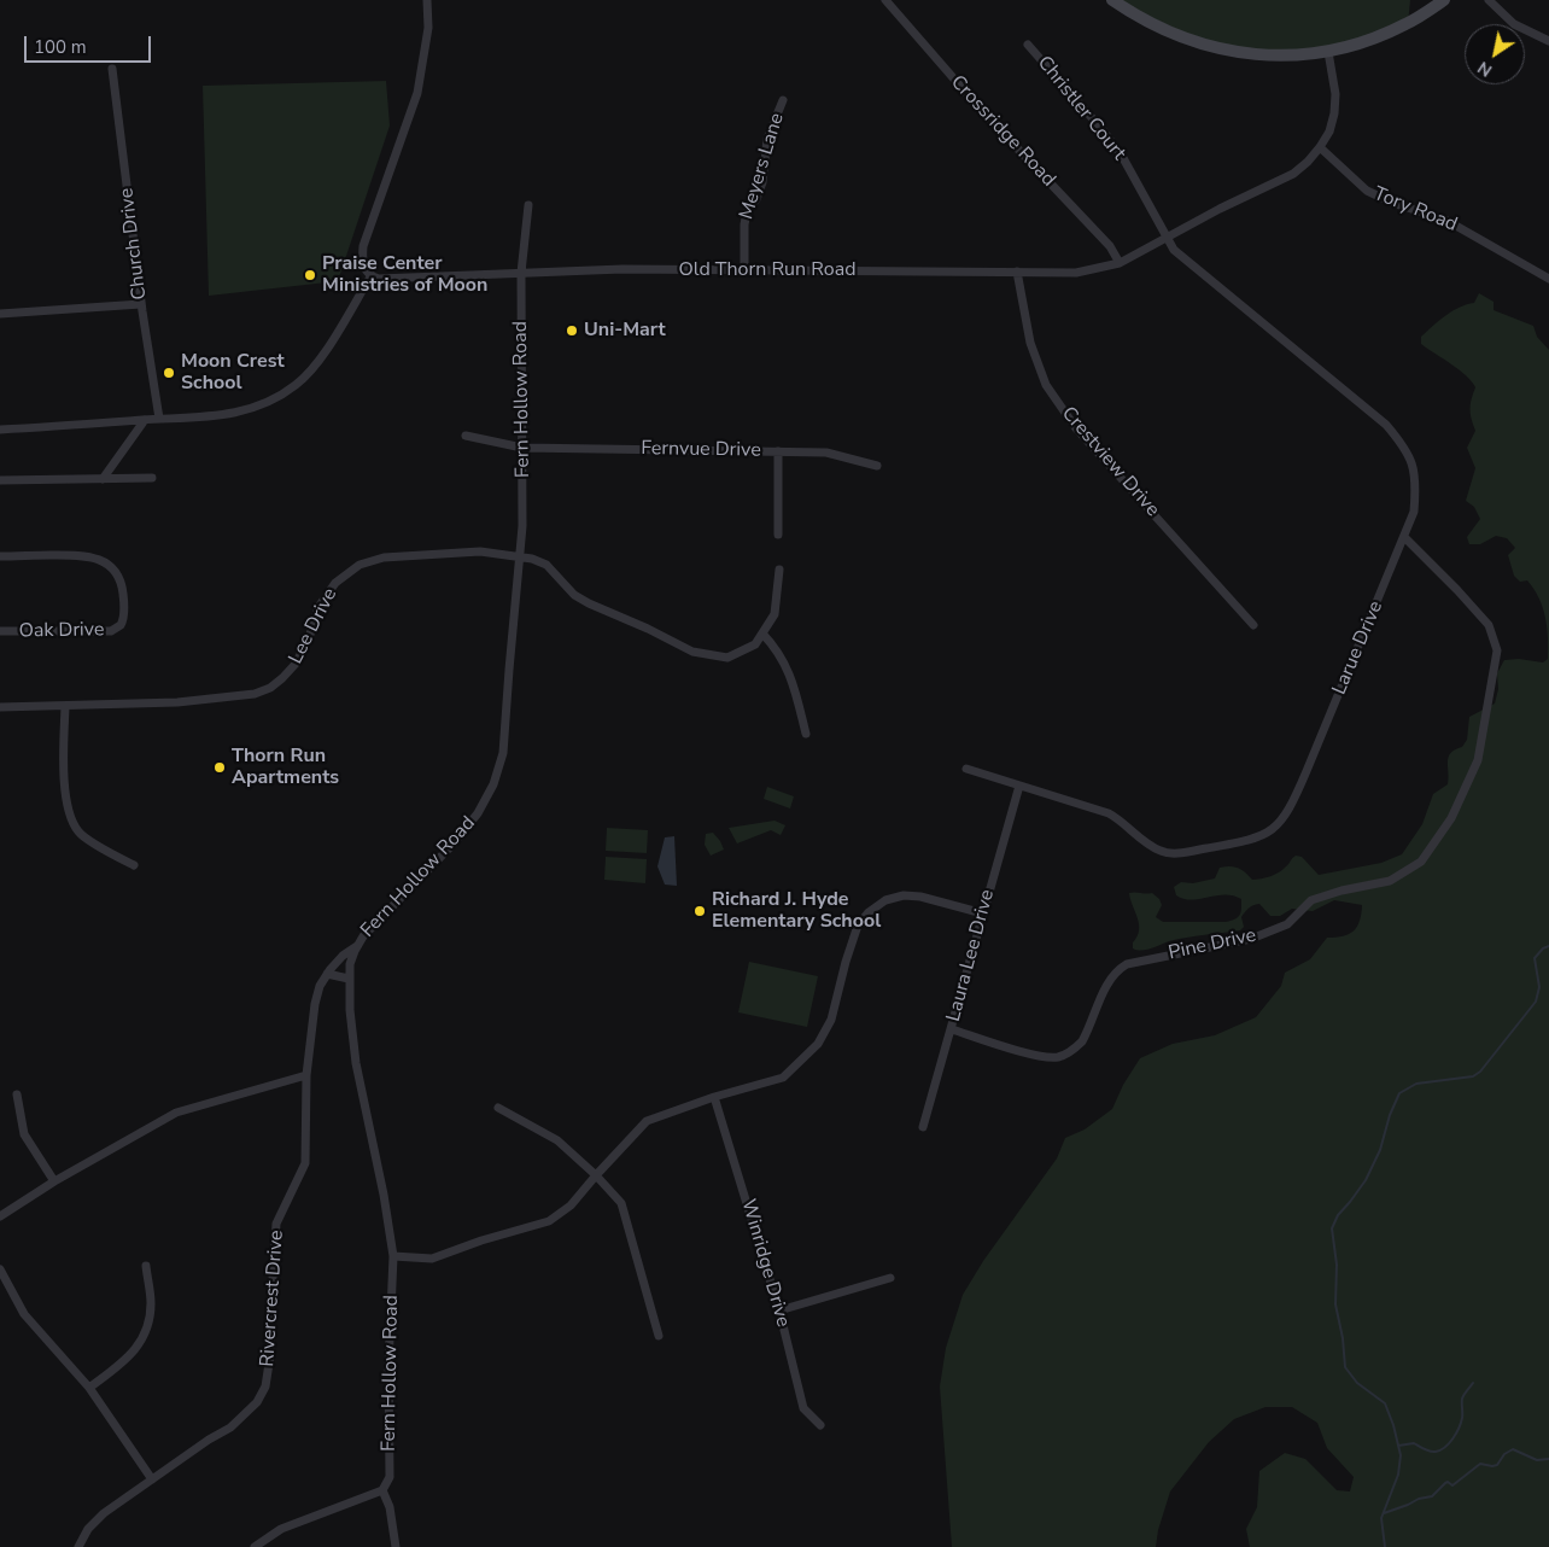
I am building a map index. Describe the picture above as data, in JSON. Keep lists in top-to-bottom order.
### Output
{
  "streets": {
    "street": [
      "Christler Court",
      "Crossridge Road",
      "Meyers Lane",
      "Tory Road",
      "Church Drive",
      "Old Thorn Run Road",
      "Fern Hollow Road",
      "Fernvue Drive",
      "Crestview Drive",
      "Lee Drive",
      "Oak Drive",
      "Larue Drive",
      "Pine Drive",
      "Laura Lee Drive",
      "Winridge Drive",
      "Rivercrest Drive"
    ]
  },
  "crossings": [
    ["Christler Court", "Old Thorn Run Road"],
    ["Christler Court", "Larue Drive"],
    ["Crossridge Road", "Old Thorn Run Road"],
    ["Meyers Lane", "Old Thorn Run Road"],
    ["Tory Road", "Old Thorn Run Road"],
    ["Old Thorn Run Road", "Fern Hollow Road"],
    ["Old Thorn Run Road", "Crestview Drive"],
    ["Old Thorn Run Road", "Larue Drive"],
    ["Fern Hollow Road", "Fernvue Drive"],
    ["Fern Hollow Road", "Lee Drive"],
    ["Fern Hollow Road", "Rivercrest Drive"],
    ["Larue Drive", "Pine Drive"],
    ["Larue Drive", "Laura Lee Drive"],
    ["Pine Drive", "Laura Lee Drive"]
  ],
  "places": [
    "Praise Center Ministries of Moon",
    "Uni-Mart",
    "Moon Crest School",
    "Thorn Run Apartments",
    "Richard J. Hyde Elementary School"
  ],
  "scale_bar": "100 m",
  "north": "bottom left"
}
